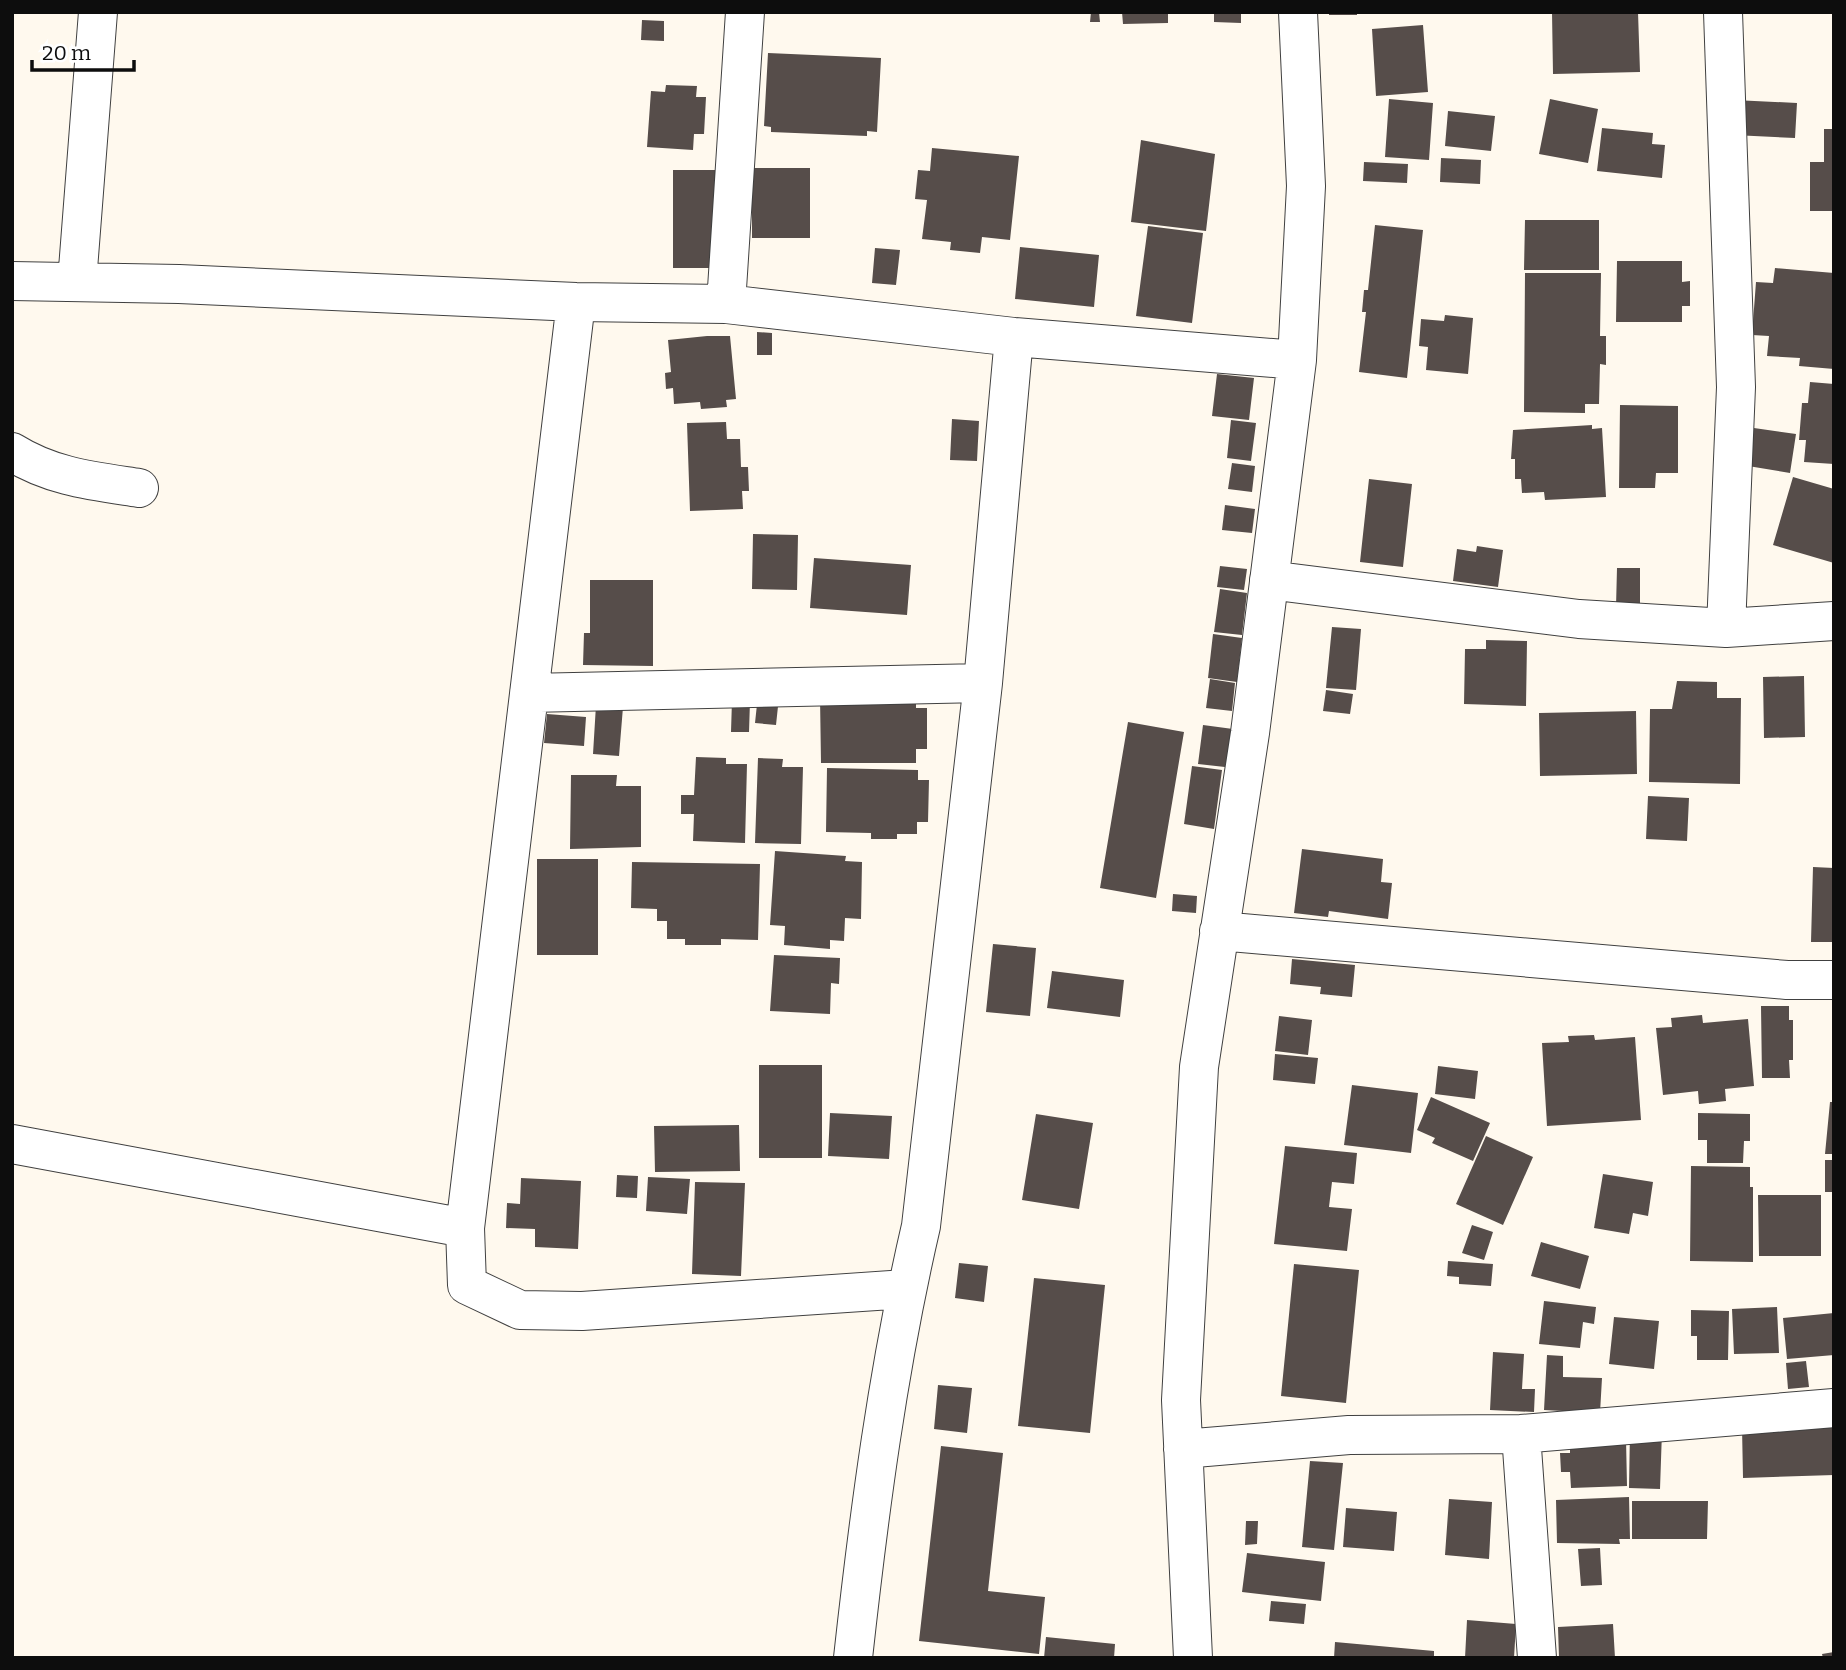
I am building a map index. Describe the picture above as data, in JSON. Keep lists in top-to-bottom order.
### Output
{
  "scale_bar": "20 m"
}
